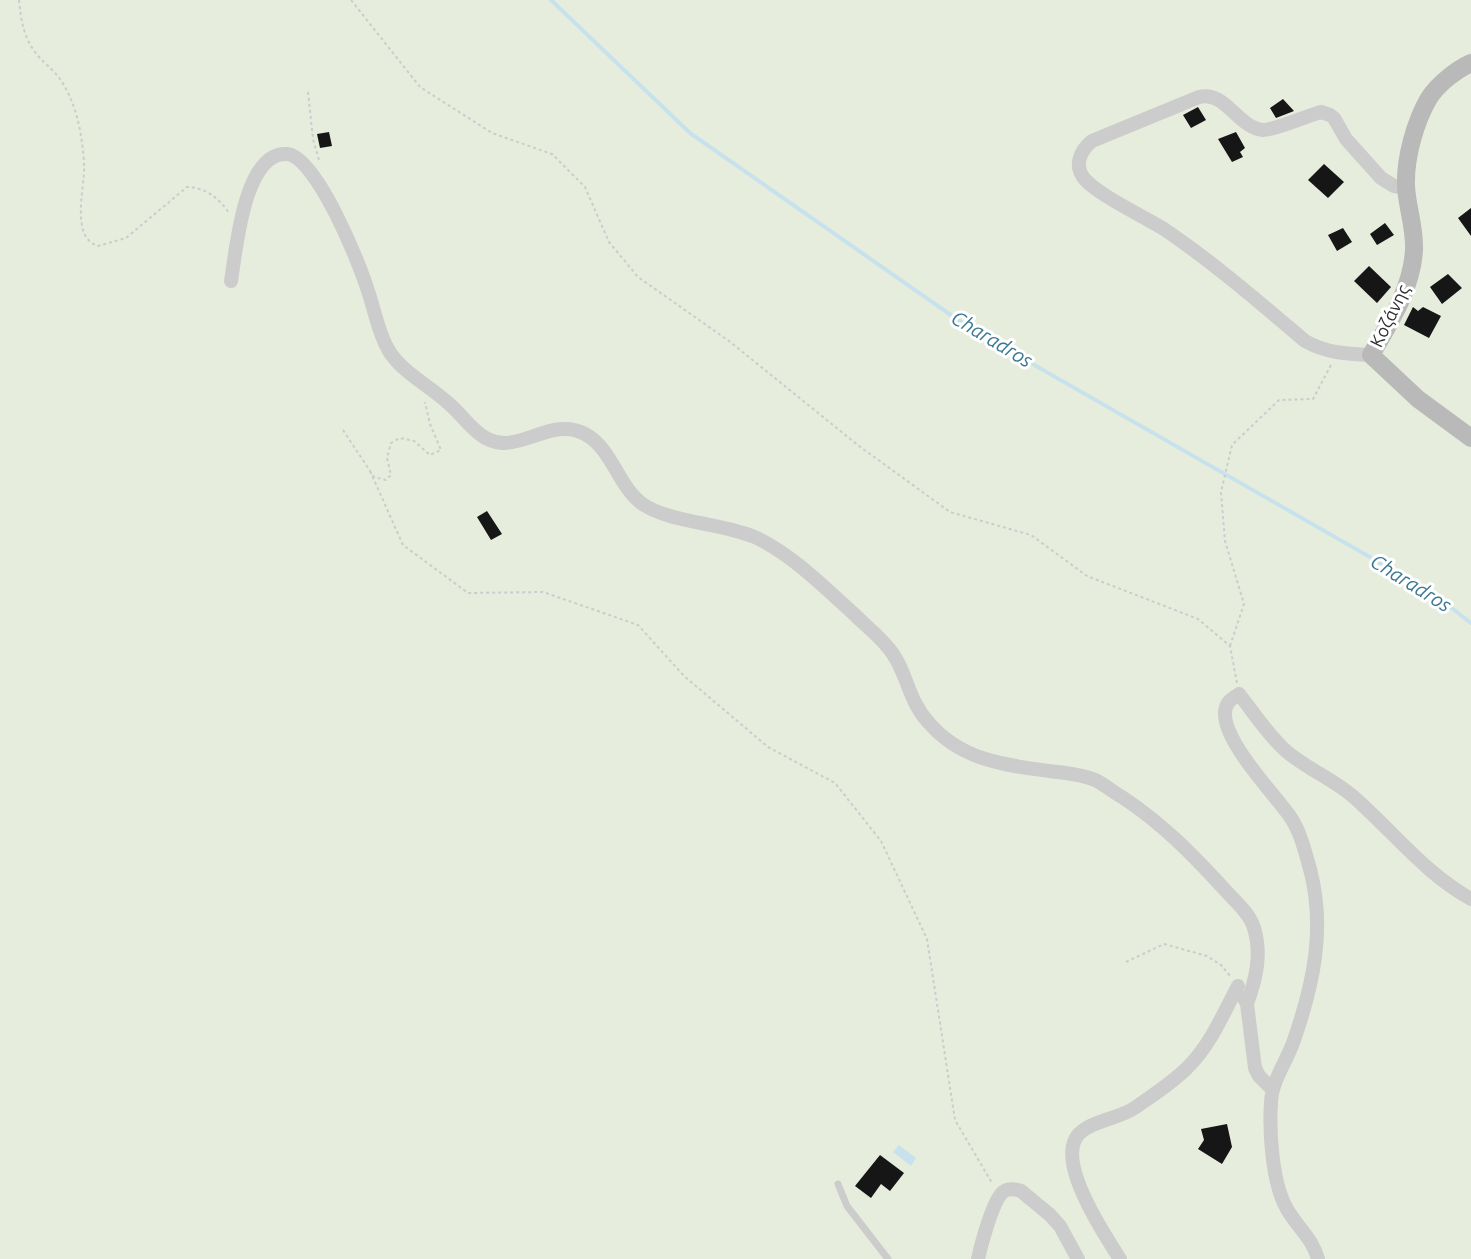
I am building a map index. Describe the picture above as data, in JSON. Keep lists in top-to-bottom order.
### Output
{
  "streets": {
    "street": ["Κοζάνης"]
  },
  "water": ["Charadros"]
}
